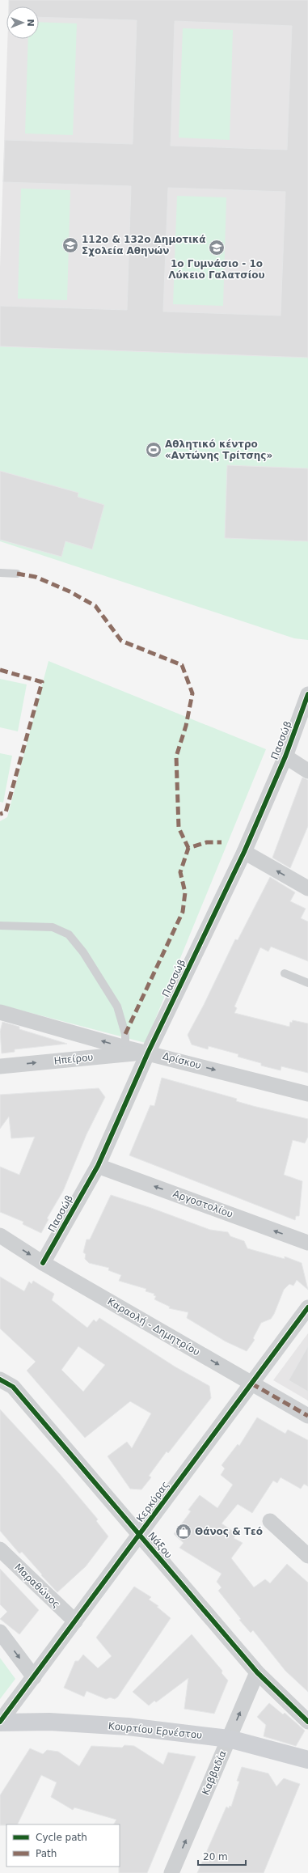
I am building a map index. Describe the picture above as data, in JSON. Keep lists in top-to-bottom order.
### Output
{
  "streets": {
    "street": [
      "Πασσώβ",
      "Ηπείρου",
      "Δρίσκου",
      "Αργοστολίου",
      "Καραολή - Δημητρίου",
      "Κερκύρας",
      "Νάξου",
      "Μαραθώνος",
      "Κουρτίου Ερνέστου",
      "Καββαδία"
    ]
  },
  "crossings": [
    ["Πασσώβ", "Ηπείρου"],
    ["Πασσώβ", "Δρίσκου"],
    ["Πασσώβ", "Αργοστολίου"],
    ["Πασσώβ", "Καραολή - Δημητρίου"],
    ["Ηπείρου", "Δρίσκου"],
    ["Καραολή - Δημητρίου", "Κερκύρας"],
    ["Κερκύρας", "Νάξου"],
    ["Κερκύρας", "Μαραθώνος"],
    ["Κερκύρας", "Κουρτίου Ερνέστου"],
    ["Νάξου", "Καββαδία"],
    ["Κουρτίου Ερνέστου", "Καββαδία"]
  ],
  "one_way": [
    "Ηπείρου",
    "Αργοστολίου",
    "Καραολή - Δημητρίου",
    "Καββαδία"
  ],
  "places": {
    "school or university": ["112ο & 132ο Δημοτικά Σχολεία Αθηνών", "1ο Γυμνάσιο - 1ο Λύκειο Γαλατσίου"],
    "sports": ["Αθλητικό κέντρο «Αντώνης Τρίτσης»"],
    "shop": ["Θάνος & Τεό"]
  },
  "legend": ["Cycle path", "Path"],
  "scale_bar": "20 m",
  "north": "right"
}
